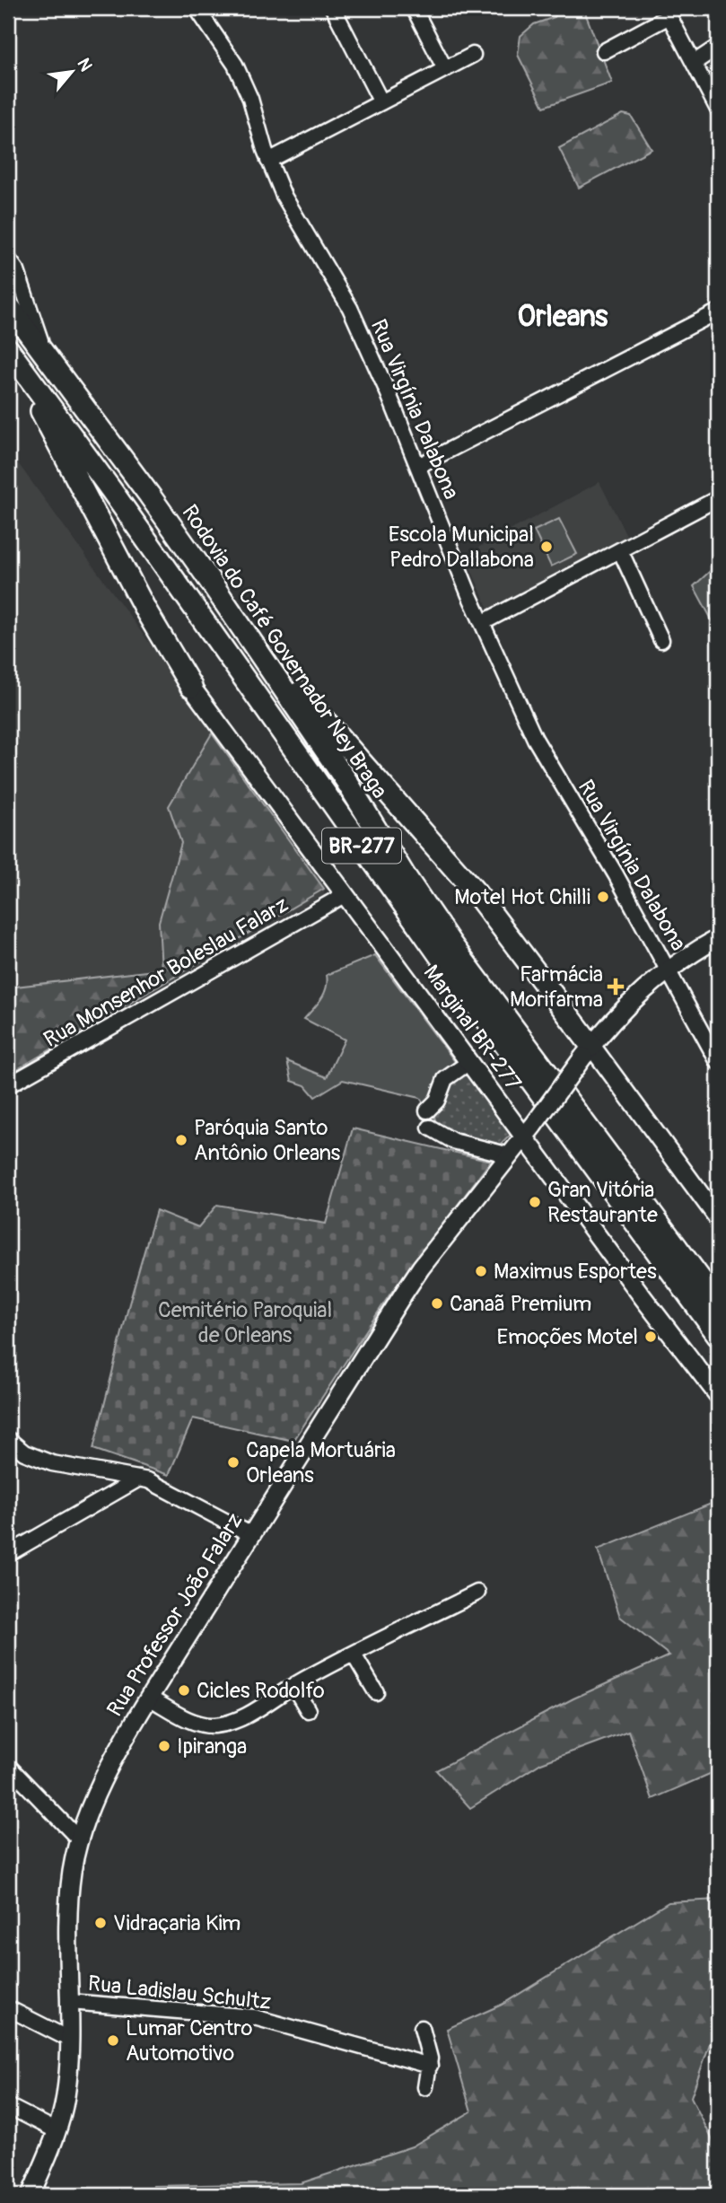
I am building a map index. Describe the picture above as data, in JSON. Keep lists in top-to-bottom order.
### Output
{
  "streets": {
    "highway": ["Rodovia do Café Governador Ney Braga", "BR-277"],
    "main road": ["Marginal BR-277", "Rua Professor João Falarz"],
    "street": ["Rua Virgínia Dalabona", "Rua Monsenhor Boleslau Falarz", "Rua Ladislau Schultz"]
  },
  "crossings": [
    ["Rua Virgínia Dalabona", "Rua Professor João Falarz"],
    ["Rua Monsenhor Boleslau Falarz", "Marginal BR-277"],
    ["Marginal BR-277", "Rua Professor João Falarz"],
    ["Rua Professor João Falarz", "Rua Ladislau Schultz"]
  ],
  "districts": ["Orleans"],
  "parks": ["Cemitério Paroquial de Orleans"],
  "places": {
    "other": [
      "Escola Municipal Pedro Dallabona",
      "Motel Hot Chilli",
      "Paróquia Santo Antônio Orleans",
      "Gran Vitória Restaurante",
      "Maximus Esportes",
      "Canaã Premium",
      "Emoções Motel",
      "Capela Mortuária Orleans",
      "Cicles Rodolfo",
      "Ipiranga",
      "Vidraçaria Kim",
      "Lumar Centro Automotivo"
    ],
    "health": ["Farmácia Morifarma"]
  },
  "north": "top right"
}
